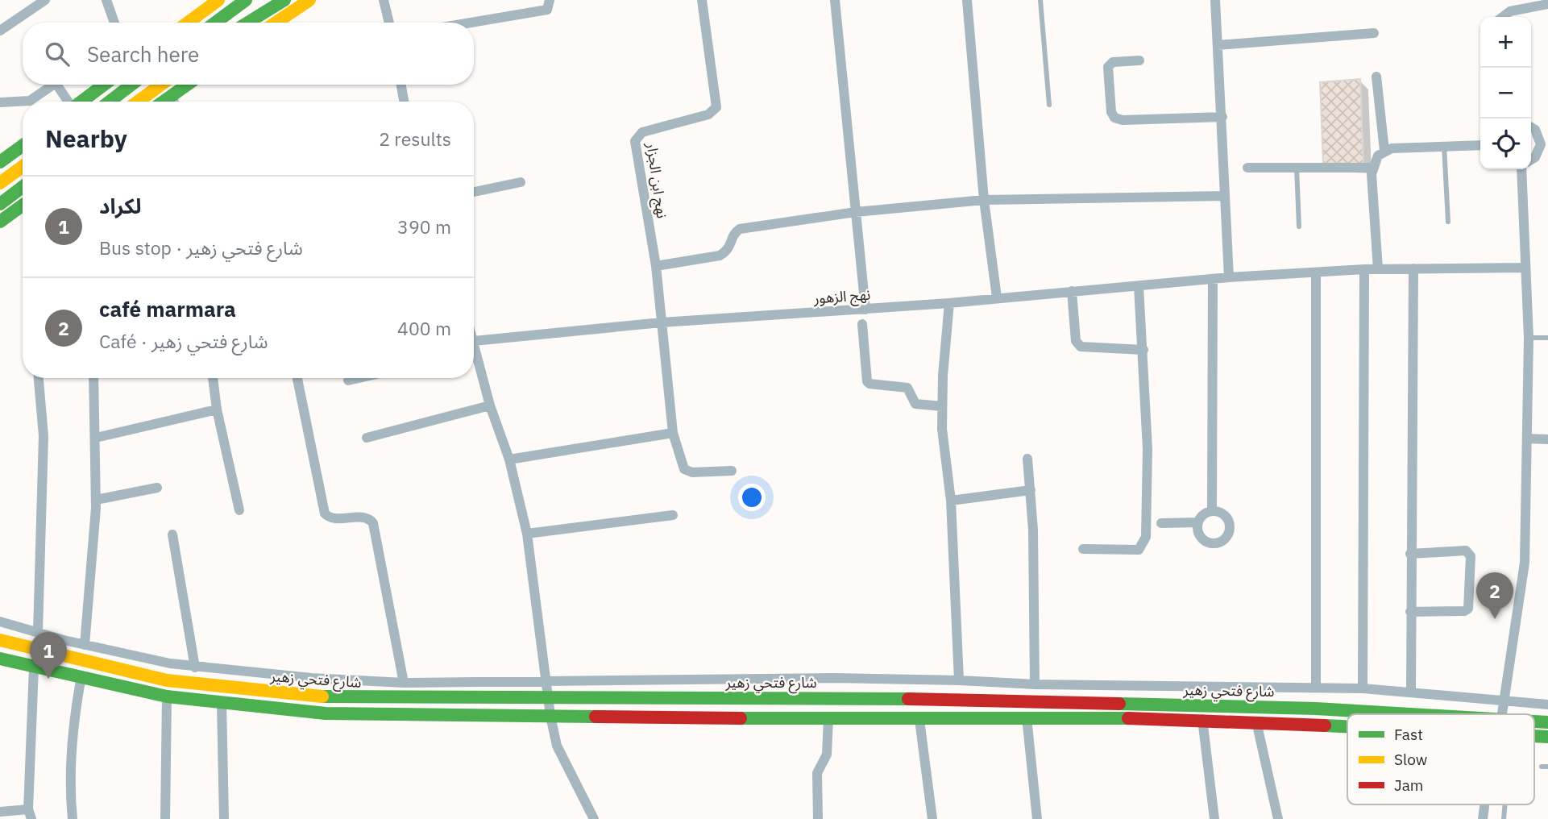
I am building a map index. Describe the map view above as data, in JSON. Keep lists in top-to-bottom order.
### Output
{
  "streets": {
    "main road": ["شارع فتحي زهير"],
    "street": ["نهج ابن الجزار", "نهج الزهور"]
  },
  "crossings": [
    ["نهج ابن الجزار", "نهج الزهور"]
  ],
  "legend": ["Fast", "Slow", "Jam"],
  "page": {
    "map_buttons": ["+", "−"],
    "search": "Search here",
    "heading": ["Nearby", "2 results"],
    "list": [
      {
        "mark": "1",
        "name": "لكراد",
        "note": "Bus stop · شارع فتحي زهير",
        "value": "390 m"
      },
      {
        "mark": "2",
        "name": "café marmara",
        "note": "Café · شارع فتحي زهير",
        "value": "400 m"
      }
    ],
    "pins": ["2", "1"]
  }
}
